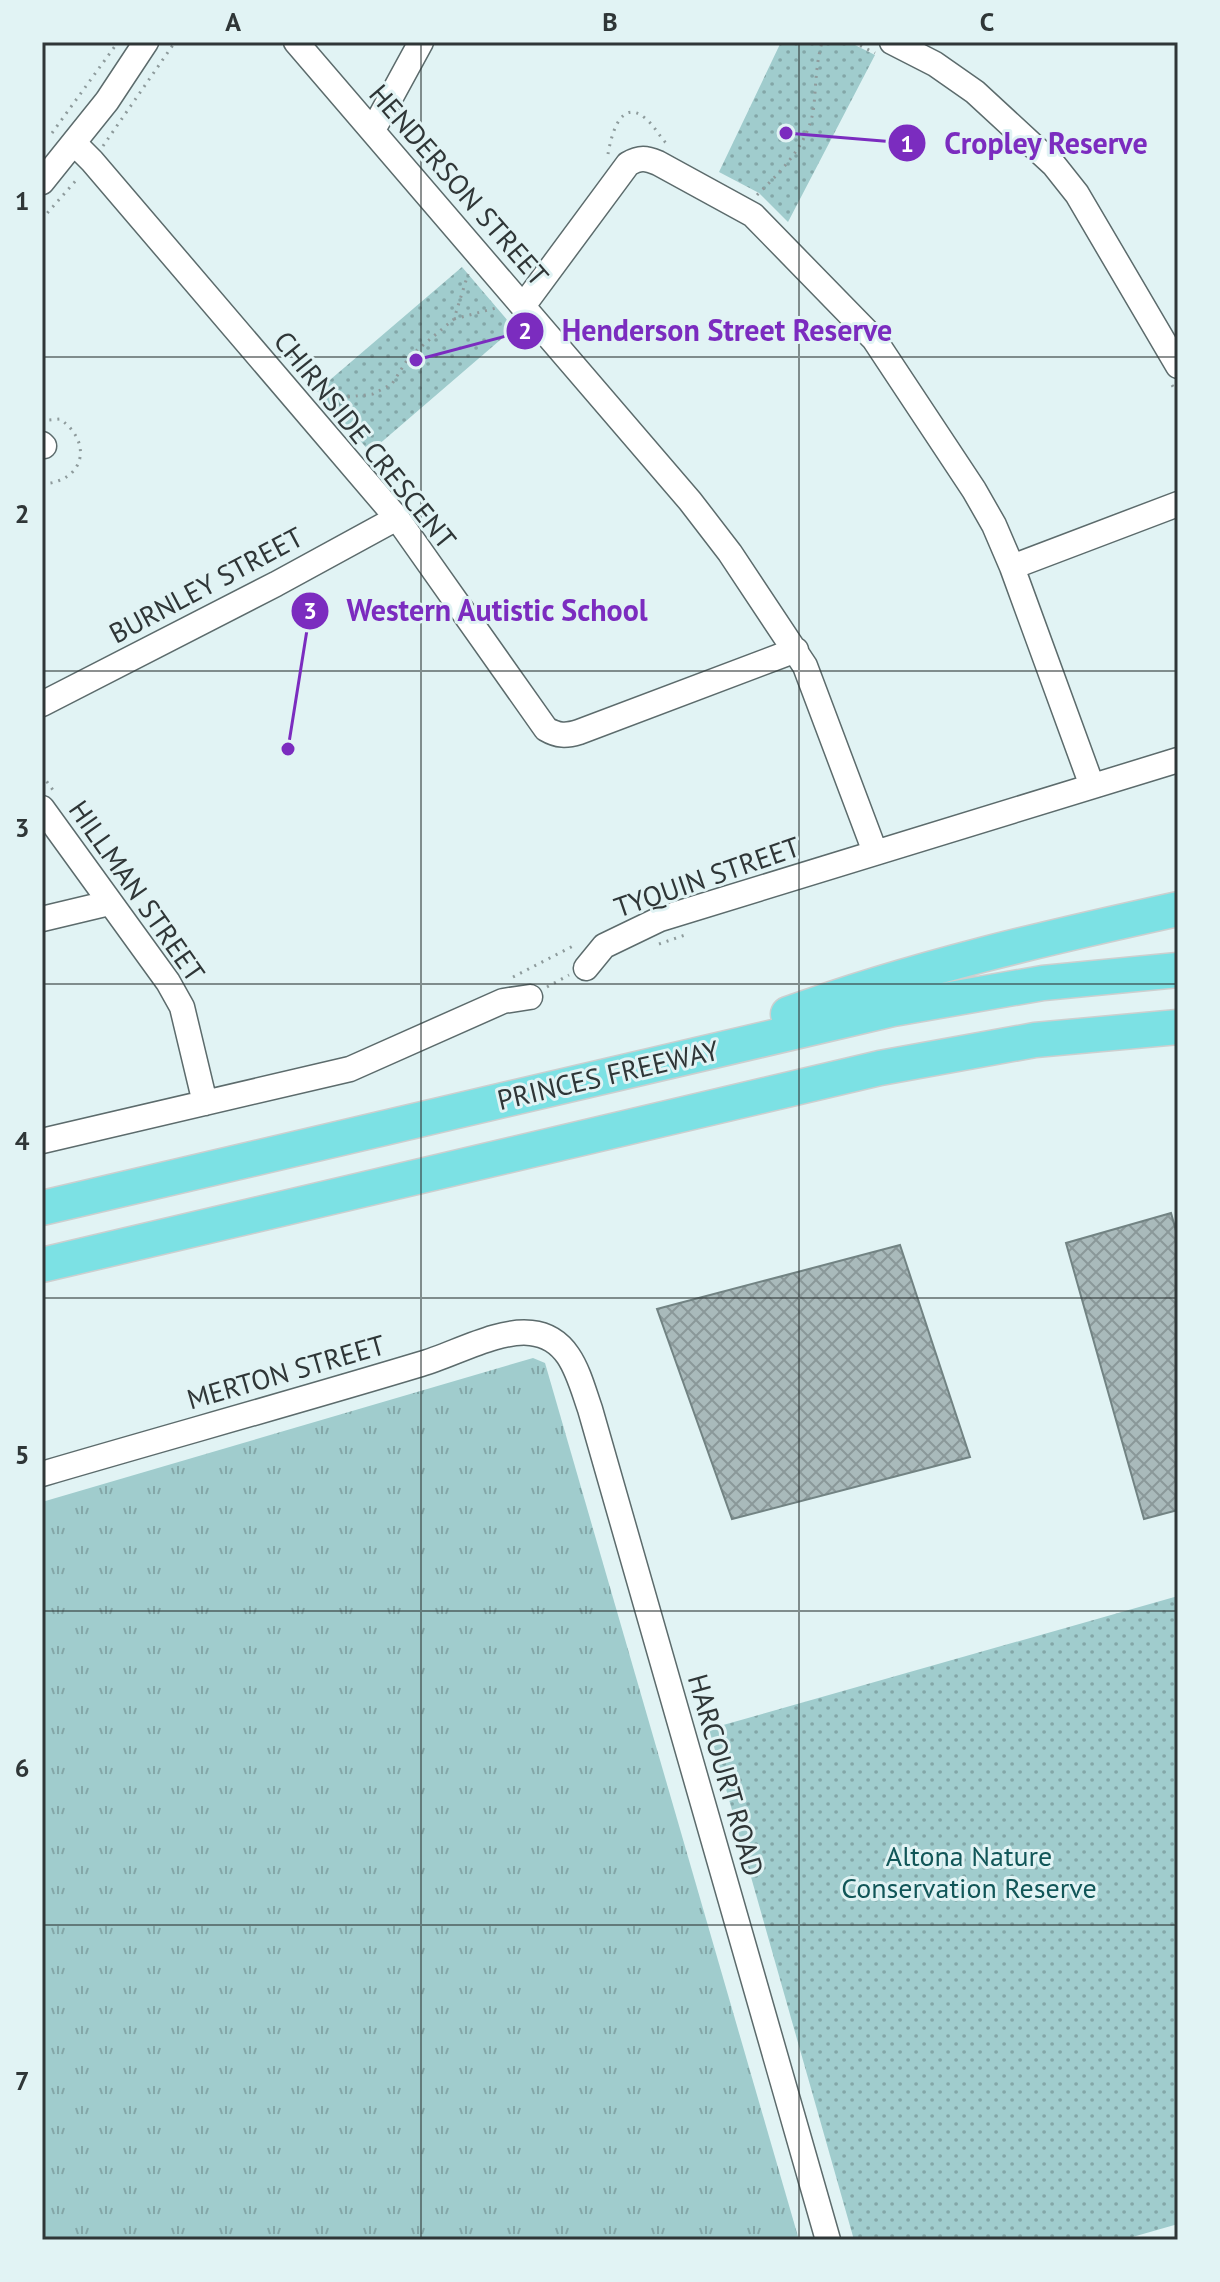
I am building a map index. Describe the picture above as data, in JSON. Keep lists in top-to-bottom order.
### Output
{
  "streets": {
    "highway": ["PRINCES FREEWAY"],
    "street": [
      "HENDERSON STREET",
      "CHIRNSIDE CRESCENT",
      "BURNLEY STREET",
      "TYQUIN STREET",
      "HILLMAN STREET",
      "MERTON STREET",
      "HARCOURT ROAD"
    ]
  },
  "crossings": [
    ["HENDERSON STREET", "CHIRNSIDE CRESCENT"],
    ["HENDERSON STREET", "TYQUIN STREET"],
    ["CHIRNSIDE CRESCENT", "BURNLEY STREET"],
    ["MERTON STREET", "HARCOURT ROAD"]
  ],
  "parks": ["Altona Nature Conservation Reserve"],
  "places": ["Cropley Reserve", "Henderson Street Reserve", "Western Autistic School"],
  "grid": {
    "columns": ["A", "B", "C"],
    "rows": [
      "1",
      "2",
      "3",
      "4",
      "5",
      "6",
      "7"
    ]
  }
}
